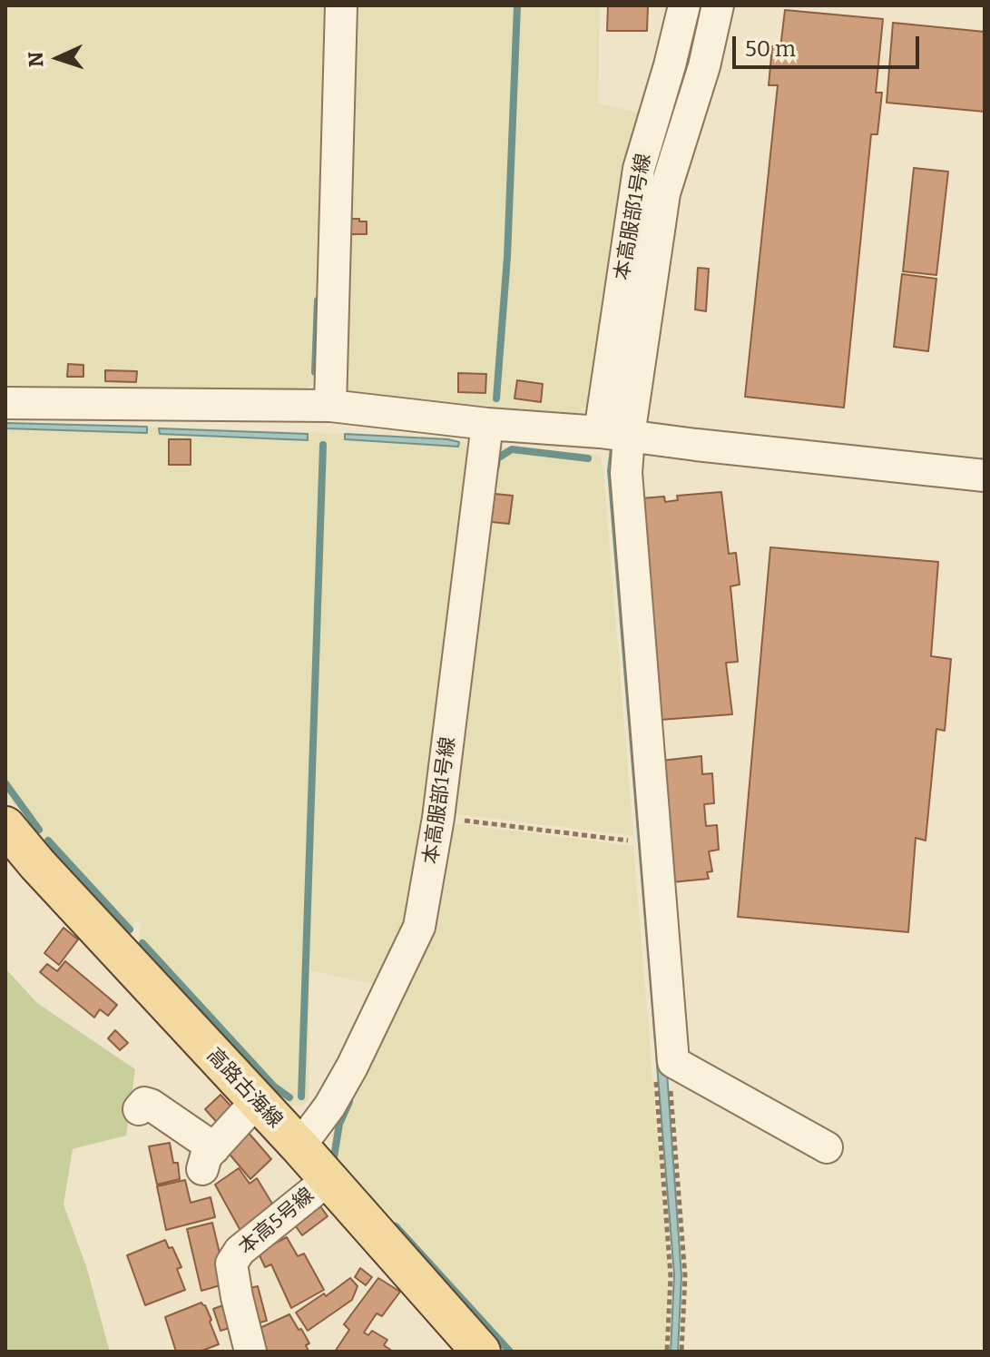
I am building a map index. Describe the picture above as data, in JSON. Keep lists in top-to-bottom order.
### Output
{
  "streets": {
    "main road": ["高路古海線"],
    "street": ["本高服部1号線", "本高5号線"]
  },
  "crossings": [
    ["本高服部1号線", "高路古海線"],
    ["高路古海線", "本高5号線"]
  ],
  "scale_bar": "50 m",
  "north": "left"
}
